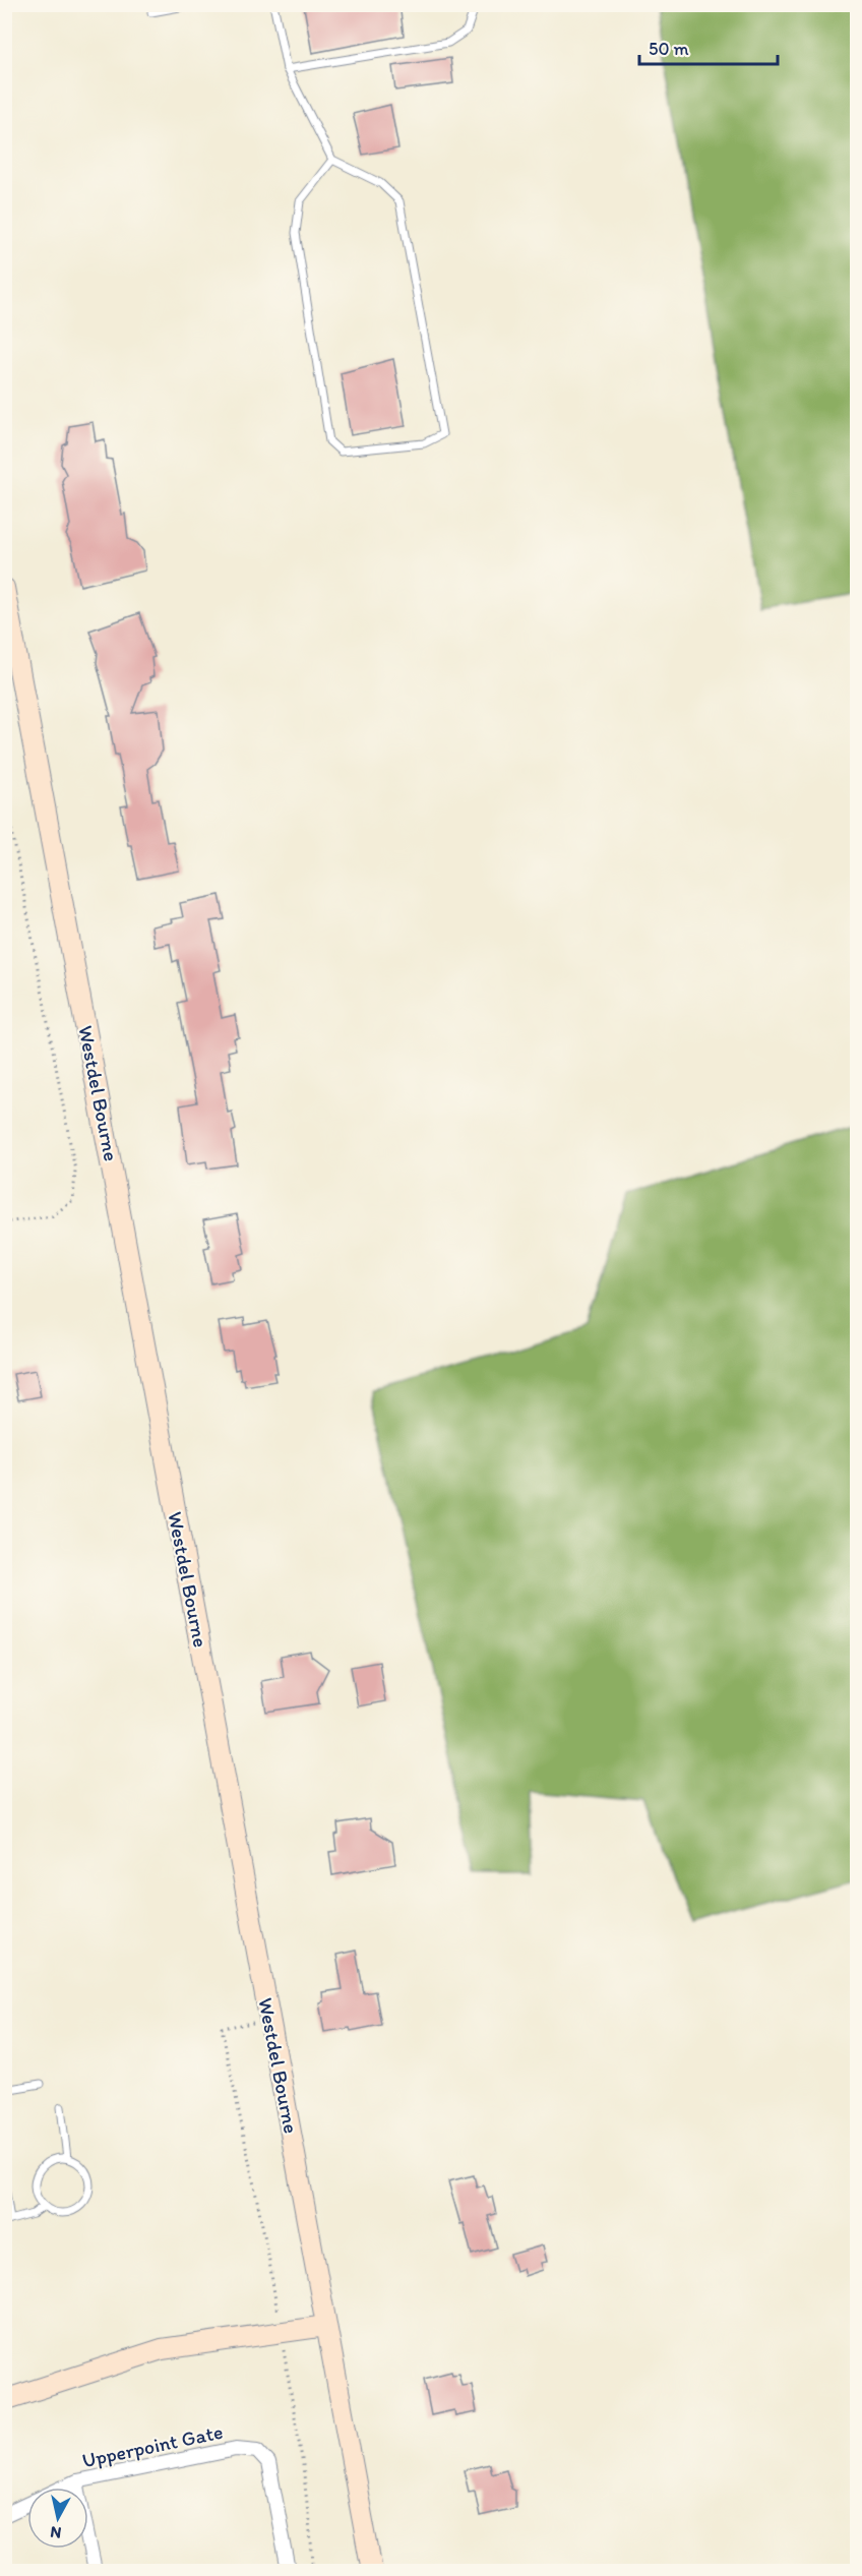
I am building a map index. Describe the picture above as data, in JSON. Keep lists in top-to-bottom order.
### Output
{
  "streets": {
    "main road": ["Westdel Bourne"],
    "street": ["Upperpoint Gate"]
  },
  "scale_bar": "50 m",
  "north": "bottom"
}
